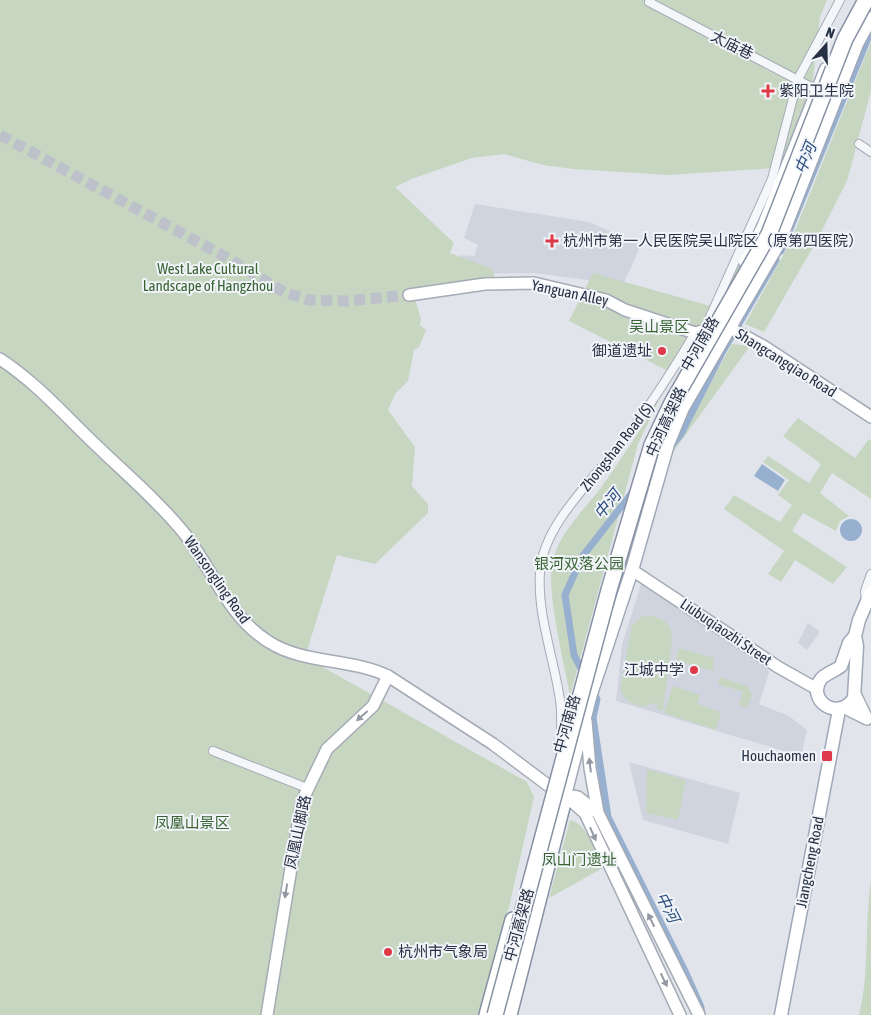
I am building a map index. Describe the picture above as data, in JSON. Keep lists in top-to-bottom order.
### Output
{
  "streets": {
    "highway": ["中河高架路"],
    "main road": ["中河南路", "Jiangcheng Road"],
    "street": [
      "太庙巷",
      "Yanguan Alley",
      "Shangcangqiao Road",
      "Zhongshan Road (S)",
      "Wansongling Road",
      "Liubuqiaozhi Street",
      "凤凰山脚路"
    ]
  },
  "crossings": [
    ["太庙巷", "中河南路"],
    ["太庙巷", "Zhongshan Road (S)"],
    ["Yanguan Alley", "Shangcangqiao Road"],
    ["Yanguan Alley", "Zhongshan Road (S)"],
    ["中河南路", "Shangcangqiao Road"],
    ["中河南路", "Zhongshan Road (S)"],
    ["中河南路", "Wansongling Road"],
    ["中河南路", "Liubuqiaozhi Street"],
    ["Shangcangqiao Road", "Zhongshan Road (S)"],
    ["Wansongling Road", "凤凰山脚路"],
    ["Liubuqiaozhi Street", "Jiangcheng Road"]
  ],
  "one_way": ["凤凰山脚路"],
  "water": ["中河"],
  "parks": [
    "West Lake Cultural Landscape of Hangzhou",
    "吴山景区",
    "银河双落公园",
    "凤凰山景区",
    "凤山门遗址"
  ],
  "places": {
    "health": ["紫阳卫生院", "杭州市第一人民医院吴山院区（原第四医院）"],
    "other": ["御道遗址", "江城中学", "杭州市气象局"],
    "transit": ["Houchaomen"]
  },
  "north": "top"
}
